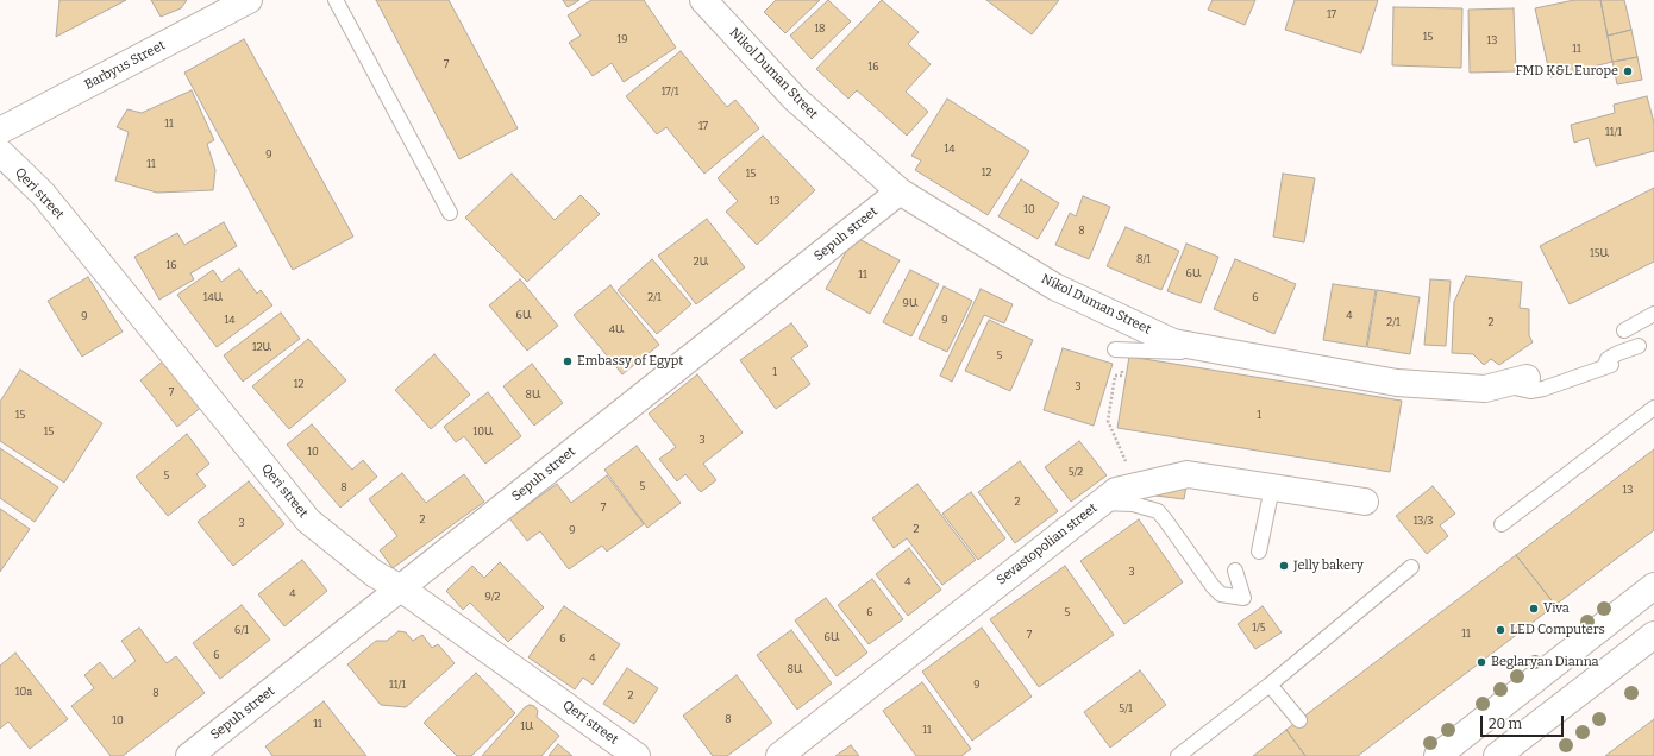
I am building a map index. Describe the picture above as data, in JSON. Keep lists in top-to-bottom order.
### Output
{
  "streets": {
    "street": [
      "Barbyus Street",
      "Nikol Duman Street",
      "Qeri street",
      "Sepuh street",
      "Sevastopolian street"
    ]
  },
  "crossings": [
    ["Nikol Duman Street", "Sepuh street"],
    ["Qeri street", "Sepuh street"]
  ],
  "places": [
    "FMD K&L Europe",
    "Embassy of Egypt",
    "Jelly bakery",
    "Viva",
    "LED Computers",
    "Beglaryan Dianna"
  ],
  "house_numbers": [
    "17",
    "18",
    "15",
    "19",
    "13",
    "11",
    "7",
    "16",
    "17/1",
    "11",
    "17",
    "11/1",
    "14",
    "9",
    "11",
    "12",
    "15",
    "13",
    "10",
    "8",
    "15Ա",
    "8/1",
    "2Ա",
    "16",
    "6Ա",
    "11",
    "14Ա",
    "2/1",
    "6",
    "9Ա",
    "6Ա",
    "4",
    "9",
    "14",
    "9",
    "2/1",
    "2",
    "4Ա",
    "12Ա",
    "5",
    "1",
    "12",
    "3",
    "7",
    "8Ա",
    "15",
    "1",
    "15",
    "10Ա",
    "3",
    "10",
    "5/2",
    "5",
    "5",
    "8",
    "13",
    "2",
    "7",
    "2",
    "13/3",
    "3",
    "2",
    "9",
    "3",
    "4",
    "4",
    "9/2",
    "6",
    "5",
    "1/5",
    "6/1",
    "11",
    "7",
    "6Ա",
    "6",
    "6",
    "4",
    "8Ա",
    "11/1",
    "9",
    "10a",
    "8",
    "2",
    "5/1",
    "8",
    "10",
    "11",
    "1Ա",
    "11"
  ],
  "scale_bar": "20 m"
}
